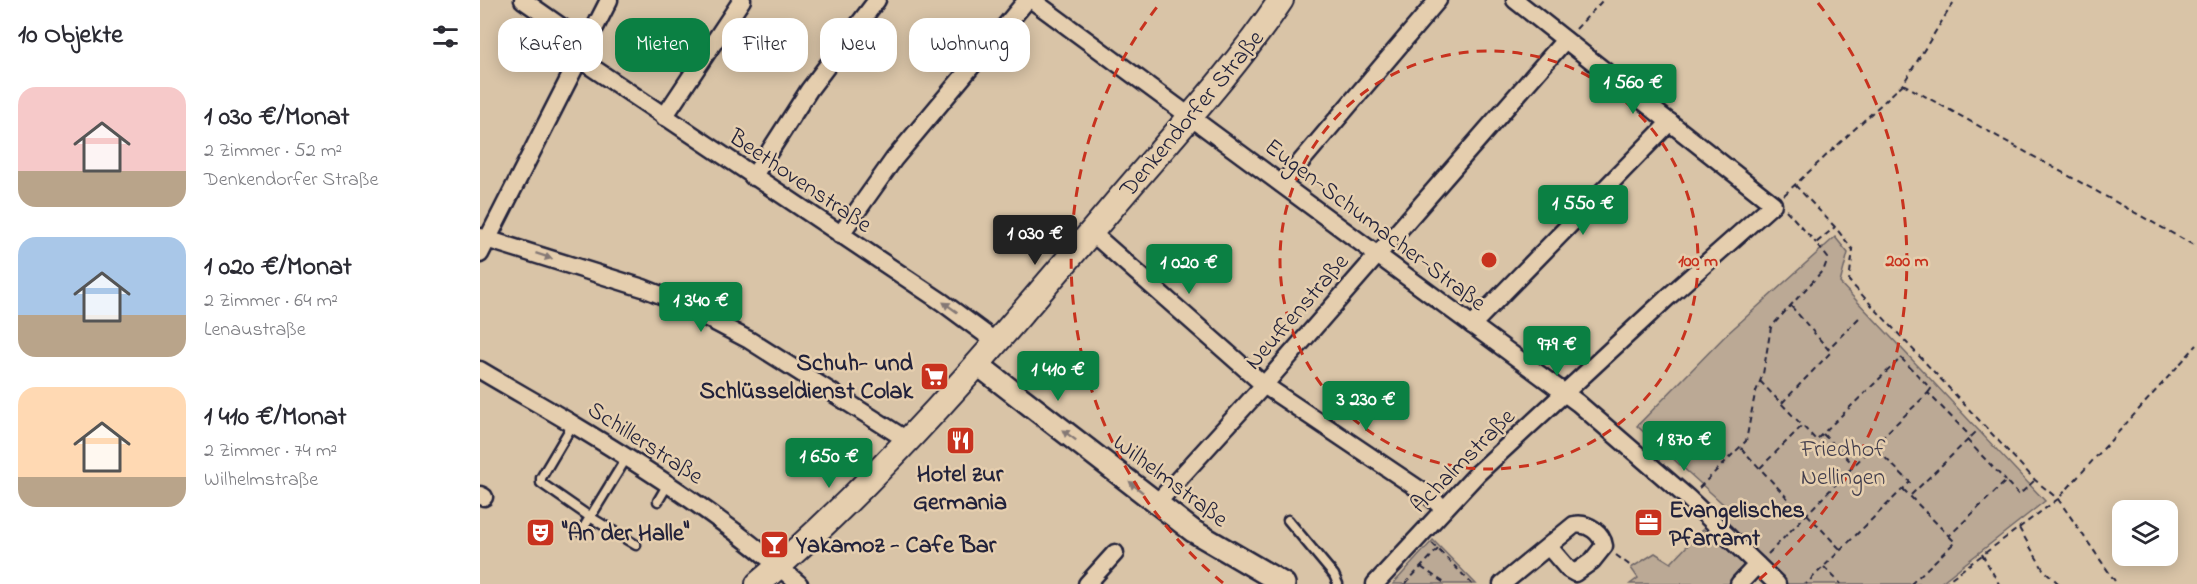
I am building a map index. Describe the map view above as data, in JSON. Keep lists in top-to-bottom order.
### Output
{
  "streets": {
    "main road": ["Denkendorfer Straße"],
    "street": [
      "Beethovenstraße",
      "Eugen-Schumacher-Straße",
      "Neuffenstraße",
      "Schillerstraße",
      "Achalmstraße",
      "Wilhelmstraße"
    ]
  },
  "crossings": [
    ["Denkendorfer Straße", "Beethovenstraße"],
    ["Denkendorfer Straße", "Eugen-Schumacher-Straße"],
    ["Denkendorfer Straße", "Schillerstraße"],
    ["Denkendorfer Straße", "Wilhelmstraße"],
    ["Eugen-Schumacher-Straße", "Neuffenstraße"],
    ["Eugen-Schumacher-Straße", "Achalmstraße"],
    ["Neuffenstraße", "Wilhelmstraße"]
  ],
  "parks": ["Friedhof Nellingen"],
  "places": {
    "supermarket": ["Schuh- und Schlüsseldienst Colak"],
    "restaurant": ["Hotel zur Germania"],
    "office": ["Evangelisches Pfarramt"],
    "theatre": ["\"An der Halle\""],
    "bar": ["Yakamoz - Cafe Bar"]
  },
  "page": {
    "heading": "10 Objekte",
    "chip": [
      "Kaufen",
      "Mieten",
      "Filter",
      "Neu",
      "Wohnung"
    ],
    "price": [
      "1 560 €",
      "1 550 €",
      "1 030 €",
      "1 020 €",
      "1 340 €",
      "979 €",
      "1 410 €",
      "3 230 €",
      "1 870 €",
      "1 650 €"
    ],
    "list": [
      {
        "name": "1 030 €/Monat",
        "note": "2 Zimmer · 52 m² · Denkendorfer Straße"
      },
      {
        "name": "1 020 €/Monat",
        "note": "2 Zimmer · 64 m² · Lenaustraße"
      },
      {
        "name": "1 410 €/Monat",
        "note": "2 Zimmer · 74 m² · Wilhelmstraße"
      }
    ]
  },
  "rings": ["100 m", "200 m"]
}
